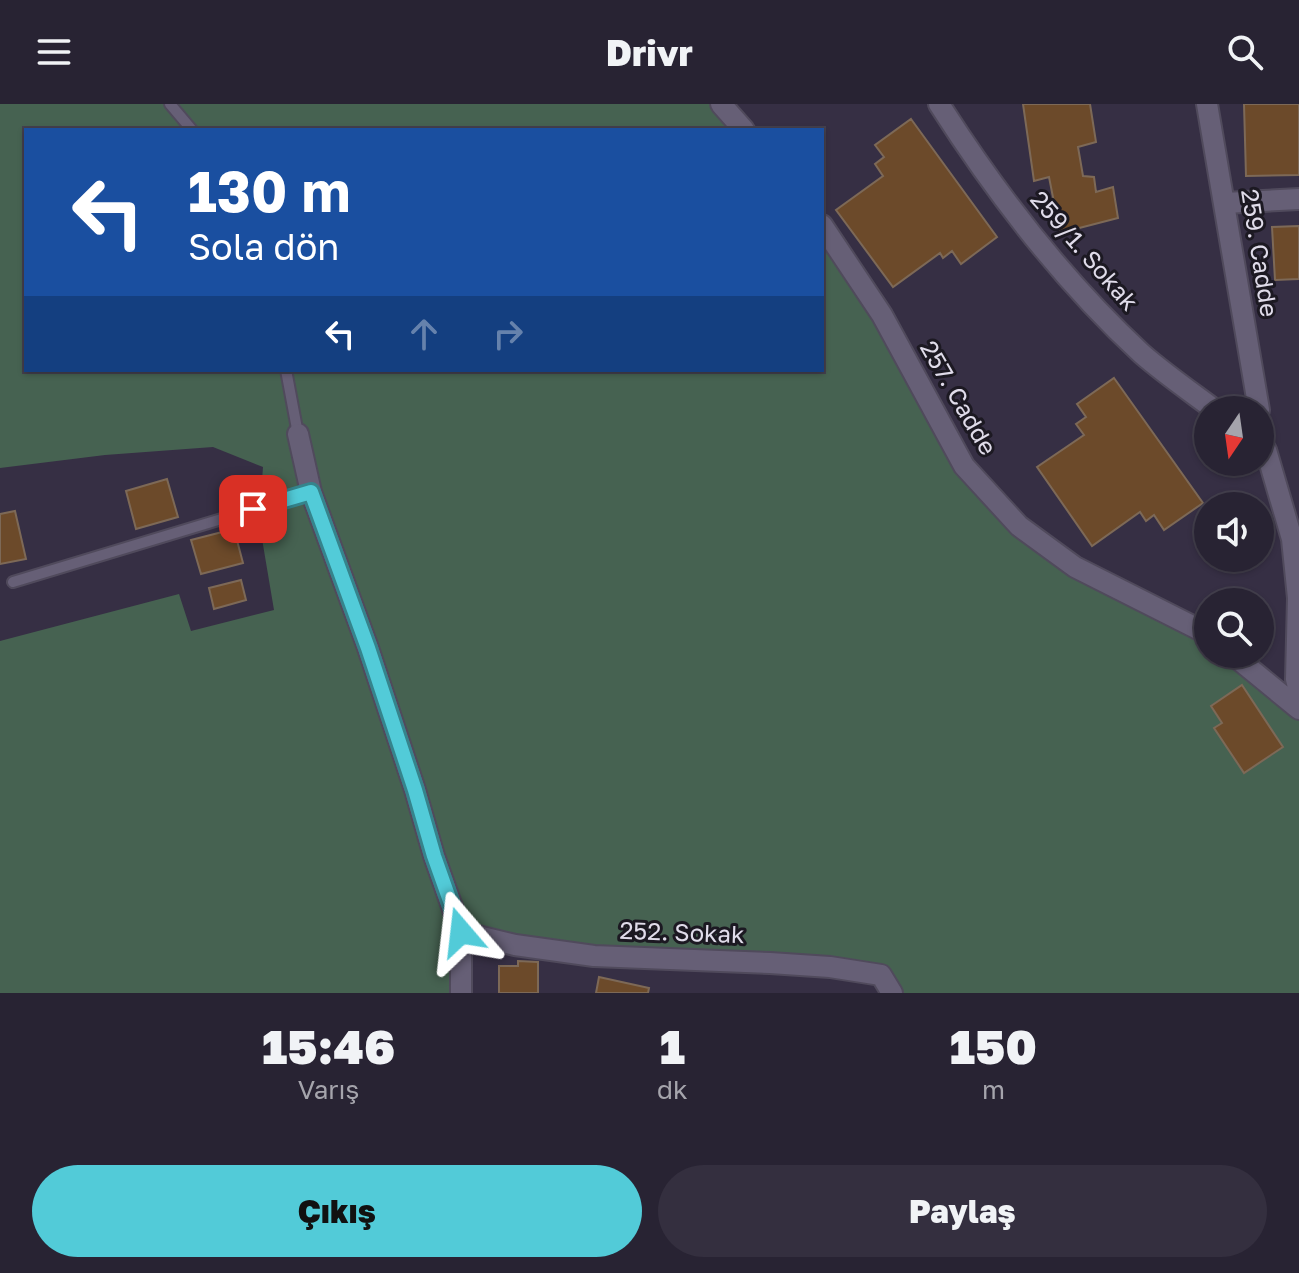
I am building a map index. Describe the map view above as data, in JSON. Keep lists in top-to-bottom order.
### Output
{
  "streets": {
    "street": [
      "259/1. Sokak",
      "259. Cadde",
      "257. Cadde",
      "252. Sokak"
    ]
  },
  "north": "bottom",
  "page": {
    "header": "Drivr",
    "turn": ["130 m", "Sola dön"],
    "eta": [
      "15:46",
      "Varış",
      "1",
      "dk",
      "150",
      "m"
    ],
    "buttons": ["Çıkış", "Paylaş"]
  }
}
